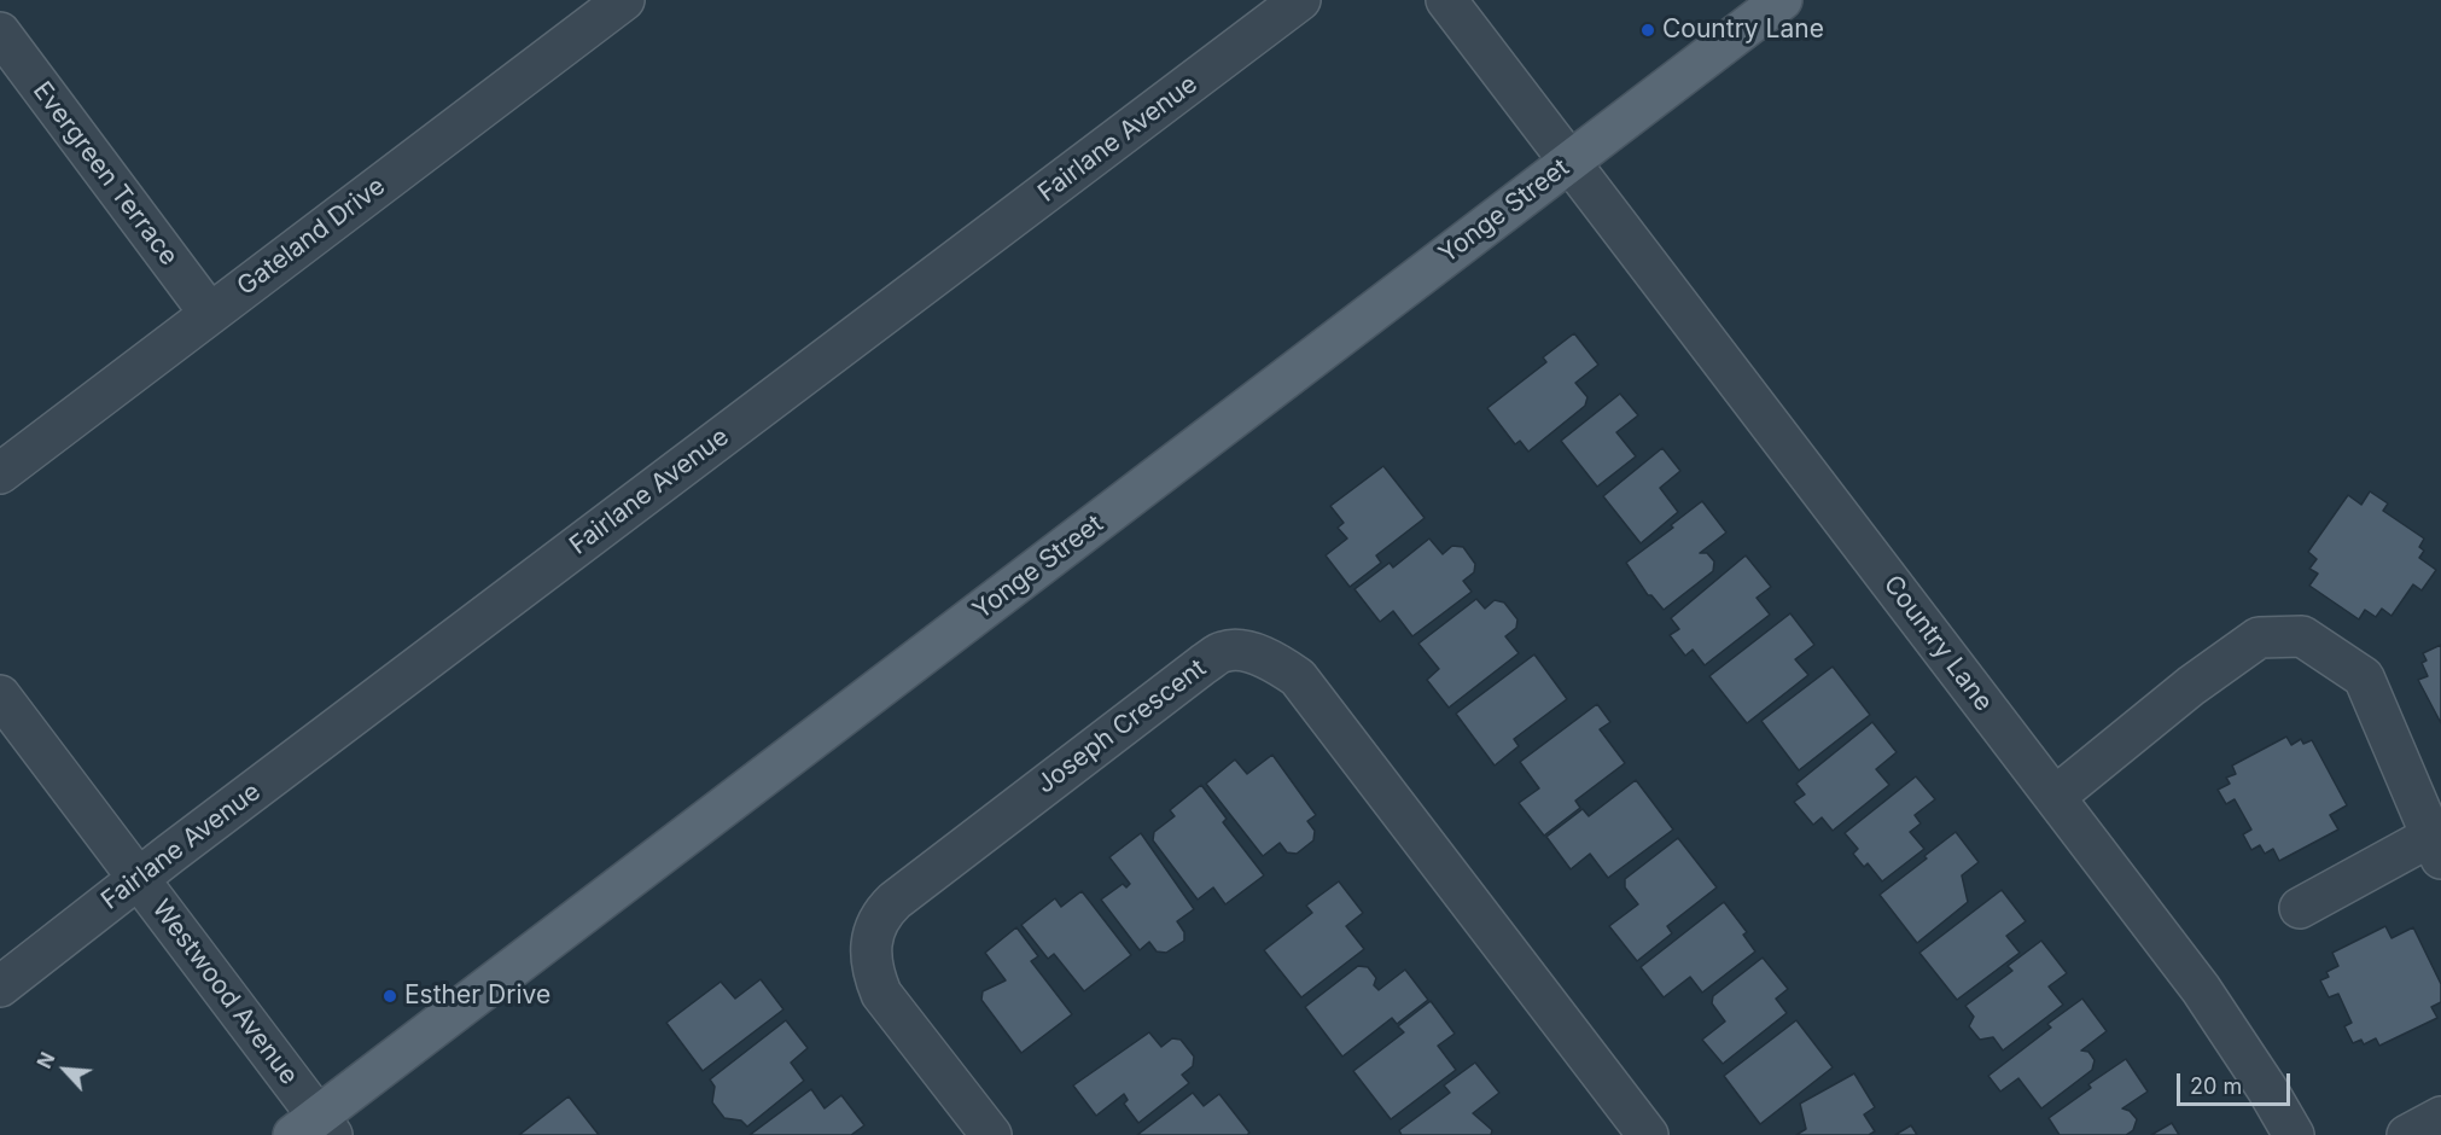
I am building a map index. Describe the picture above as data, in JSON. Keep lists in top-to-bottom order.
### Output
{
  "streets": {
    "main road": ["Yonge Street"],
    "street": [
      "Fairlane Avenue",
      "Evergreen Terrace",
      "Gateland Drive",
      "Country Lane",
      "Joseph Crescent",
      "Westwood Avenue"
    ]
  },
  "crossings": [
    ["Fairlane Avenue", "Westwood Avenue"],
    ["Evergreen Terrace", "Gateland Drive"],
    ["Yonge Street", "Country Lane"],
    ["Yonge Street", "Westwood Avenue"]
  ],
  "places": ["Country Lane", "Esther Drive"],
  "scale_bar": "20 m",
  "north": "top left"
}
